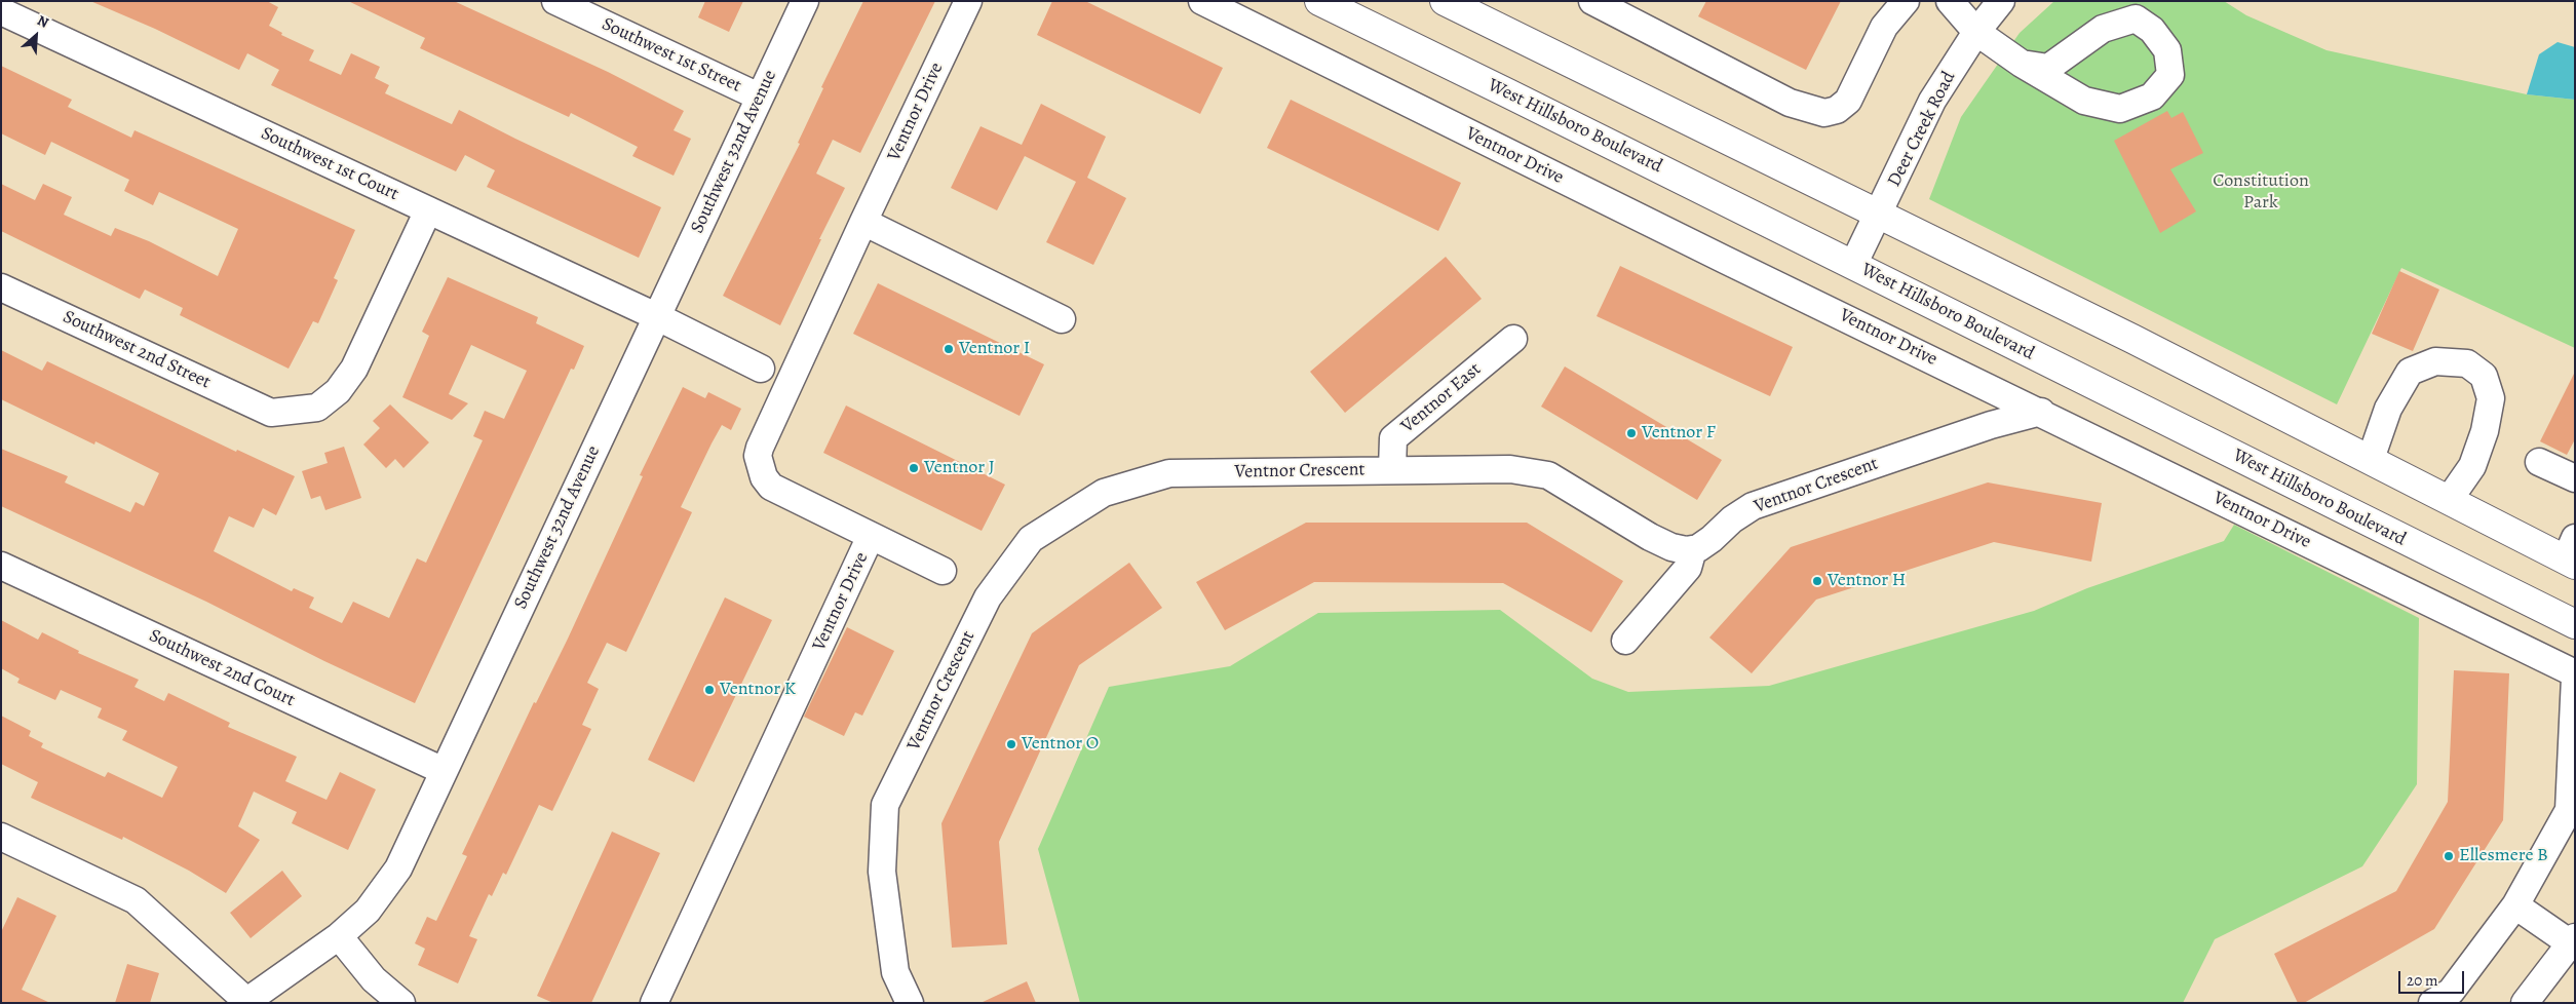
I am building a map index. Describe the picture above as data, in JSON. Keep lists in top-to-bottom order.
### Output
{
  "streets": {
    "main road": ["West Hillsboro Boulevard"],
    "street": [
      "Southwest 1st Street",
      "Ventnor Drive",
      "Deer Creek Road",
      "Southwest 32nd Avenue",
      "Southwest 1st Court",
      "Southwest 2nd Street",
      "Ventnor East",
      "Ventnor Crescent",
      "Southwest 2nd Court"
    ]
  },
  "crossings": [
    ["Southwest 1st Street", "Southwest 32nd Avenue"],
    ["Ventnor Drive", "Ventnor Crescent"],
    ["West Hillsboro Boulevard", "Deer Creek Road"],
    ["Southwest 32nd Avenue", "Southwest 1st Court"],
    ["Southwest 32nd Avenue", "Southwest 2nd Court"],
    ["Southwest 1st Court", "Southwest 2nd Street"],
    ["Ventnor East", "Ventnor Crescent"]
  ],
  "parks": ["Constitution Park"],
  "places": [
    "Ventnor I",
    "Ventnor F",
    "Ventnor J",
    "Ventnor H",
    "Ventnor K",
    "Ventnor O",
    "Ellesmere B"
  ],
  "scale_bar": "20 m",
  "north": "top right"
}
